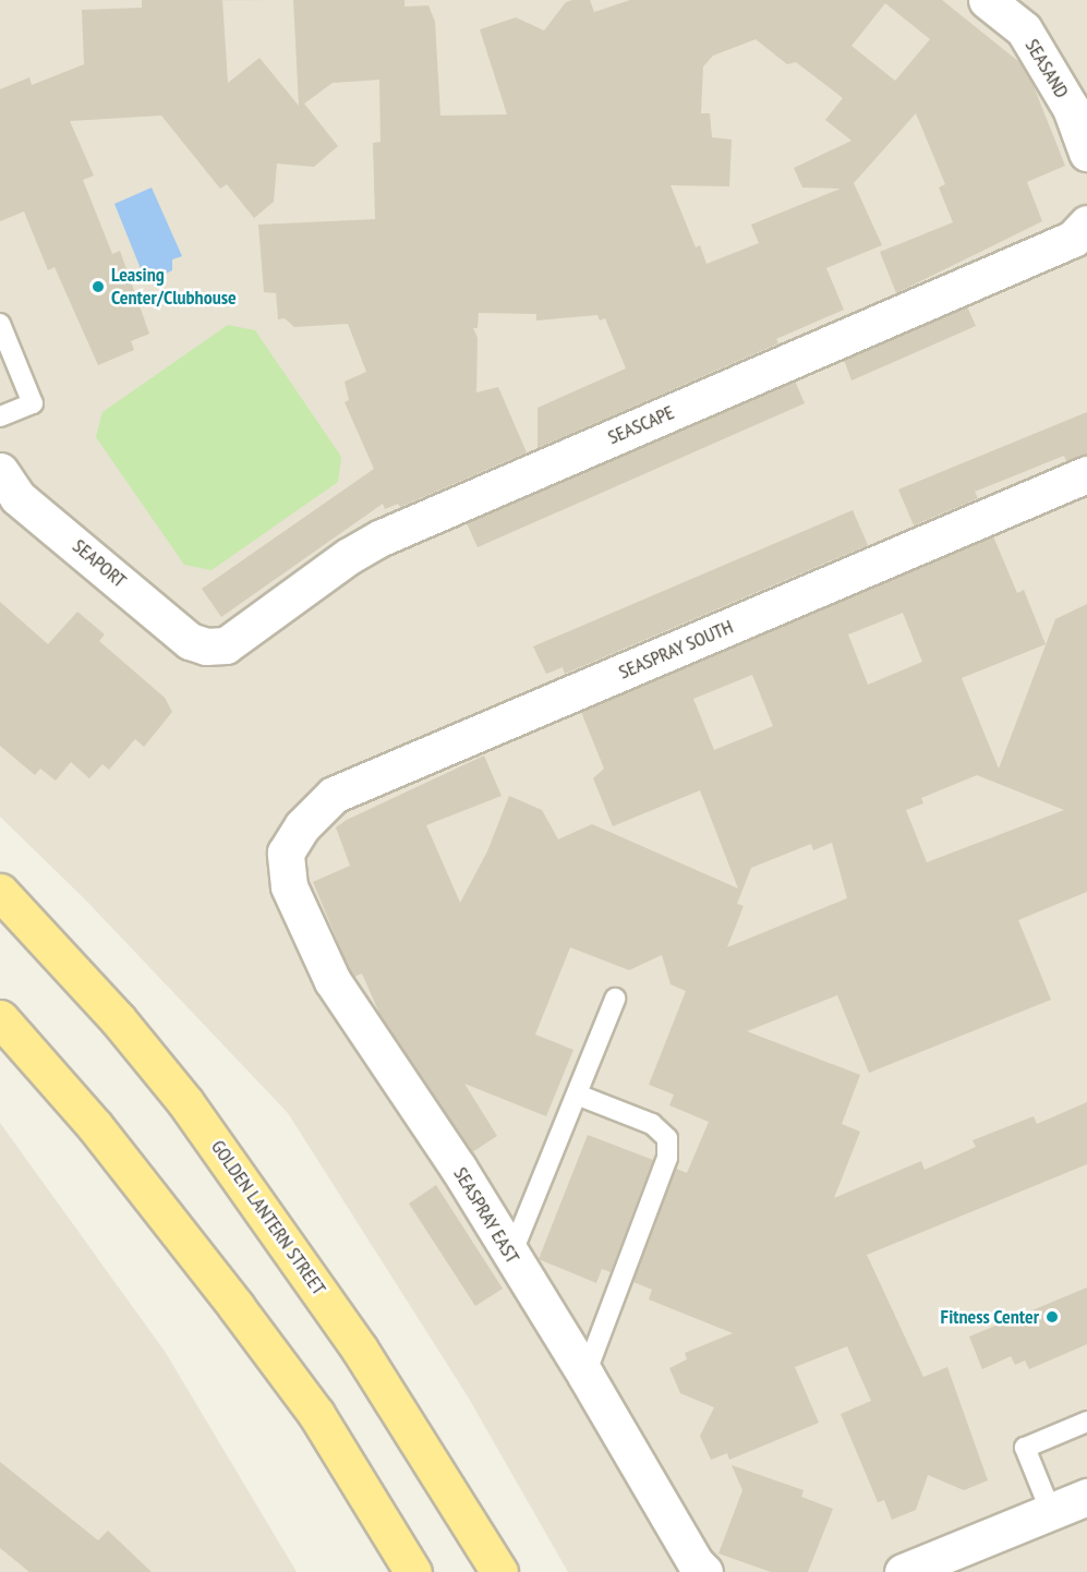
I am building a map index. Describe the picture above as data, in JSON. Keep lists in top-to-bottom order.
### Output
{
  "streets": {
    "main road": ["GOLDEN LANTERN STREET"],
    "street": [
      "SEASAND",
      "SEASCAPE",
      "SEAPORT",
      "SEASPRAY SOUTH",
      "SEASPRAY EAST"
    ]
  },
  "crossings": [
    ["SEASCAPE", "SEAPORT"],
    ["SEASPRAY SOUTH", "SEASPRAY EAST"]
  ],
  "places": ["Leasing Center/Clubhouse", "Fitness Center"]
}
